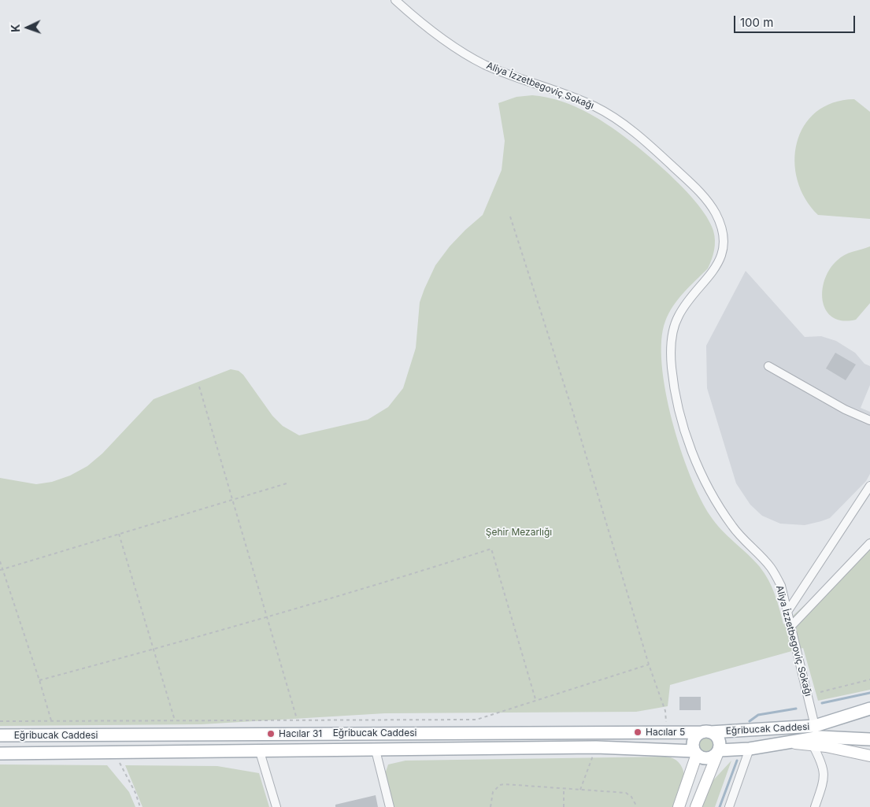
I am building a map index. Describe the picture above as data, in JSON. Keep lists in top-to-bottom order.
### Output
{
  "streets": {
    "main road": ["Eğribucak Caddesi"],
    "street": ["Aliya İzzetbegoviç Sokağı"]
  },
  "crossings": [
    ["Aliya İzzetbegoviç Sokağı", "Eğribucak Caddesi"]
  ],
  "parks": ["Şehir Mezarlığı"],
  "places": ["Hacılar 5", "Hacılar 31"],
  "scale_bar": "100 m",
  "north": "left"
}
